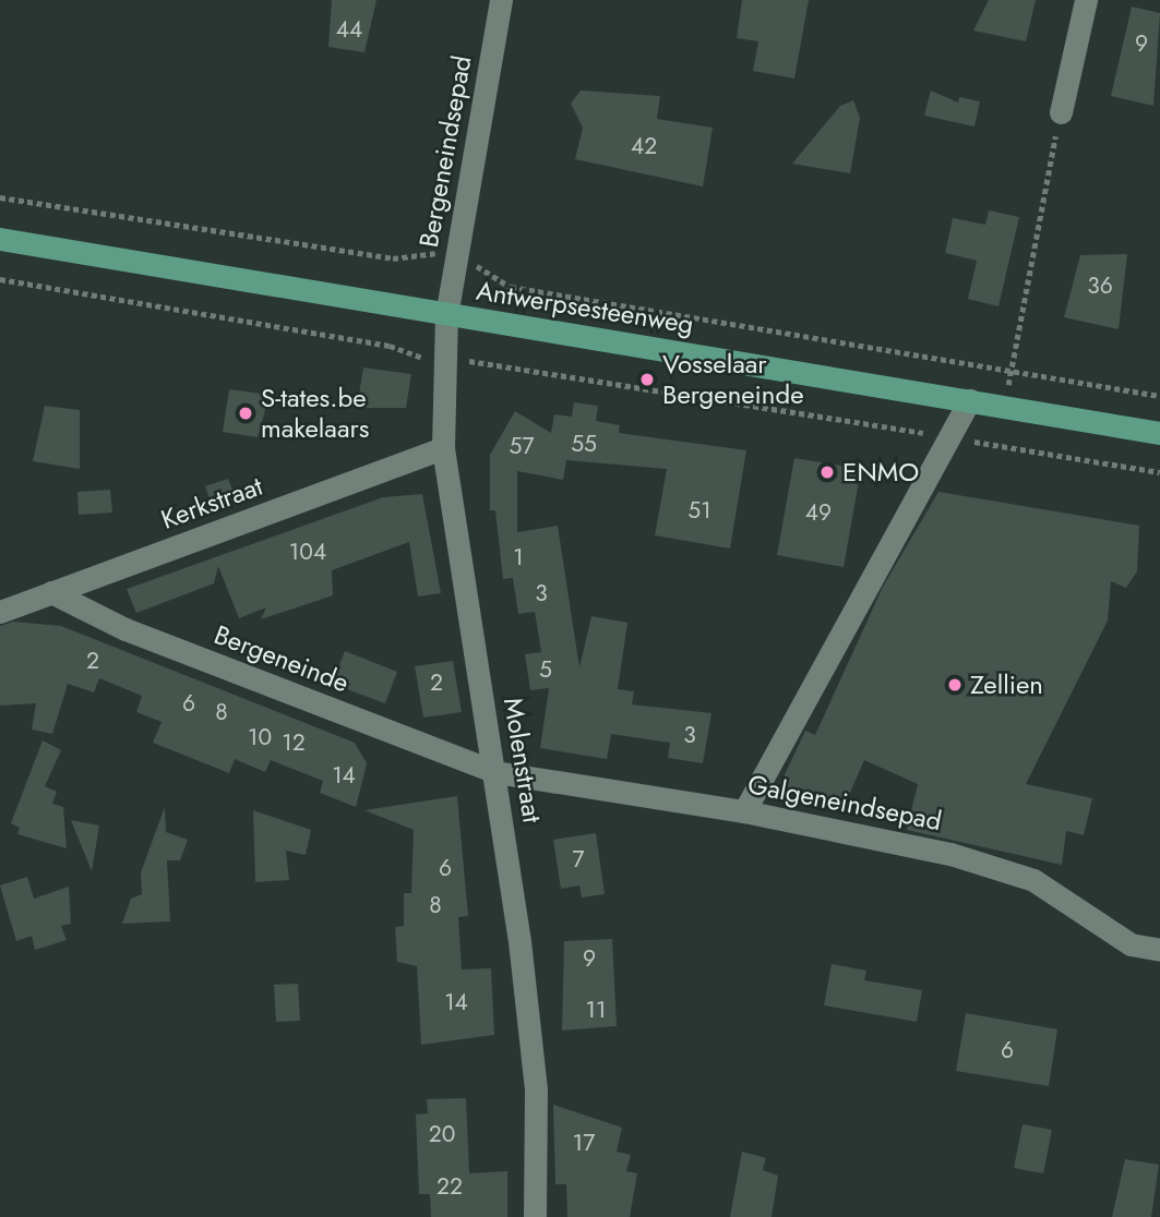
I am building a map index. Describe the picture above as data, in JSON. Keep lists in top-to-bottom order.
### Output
{
  "streets": {
    "main road": ["Antwerpsesteenweg"],
    "street": [
      "Bergeneindsepad",
      "Kerkstraat",
      "Bergeneinde",
      "Molenstraat",
      "Galgeneindsepad"
    ]
  },
  "crossings": [
    ["Bergeneindsepad", "Antwerpsesteenweg"],
    ["Bergeneindsepad", "Molenstraat"],
    ["Antwerpsesteenweg", "Molenstraat"],
    ["Kerkstraat", "Bergeneinde"],
    ["Kerkstraat", "Molenstraat"],
    ["Bergeneinde", "Molenstraat"],
    ["Bergeneinde", "Galgeneindsepad"],
    ["Molenstraat", "Galgeneindsepad"]
  ],
  "places": [
    "Vosselaar Bergeneinde",
    "S-tates.be makelaars",
    "ENMO",
    "Zellien"
  ],
  "house_numbers": [
    "44",
    "9",
    "42",
    "36",
    "55",
    "57",
    "51",
    "49",
    "104",
    "1",
    "3",
    "2",
    "5",
    "2",
    "6",
    "8",
    "3",
    "10",
    "12",
    "14",
    "7",
    "6",
    "8",
    "9",
    "14",
    "11",
    "6",
    "20",
    "17",
    "22"
  ]
}
